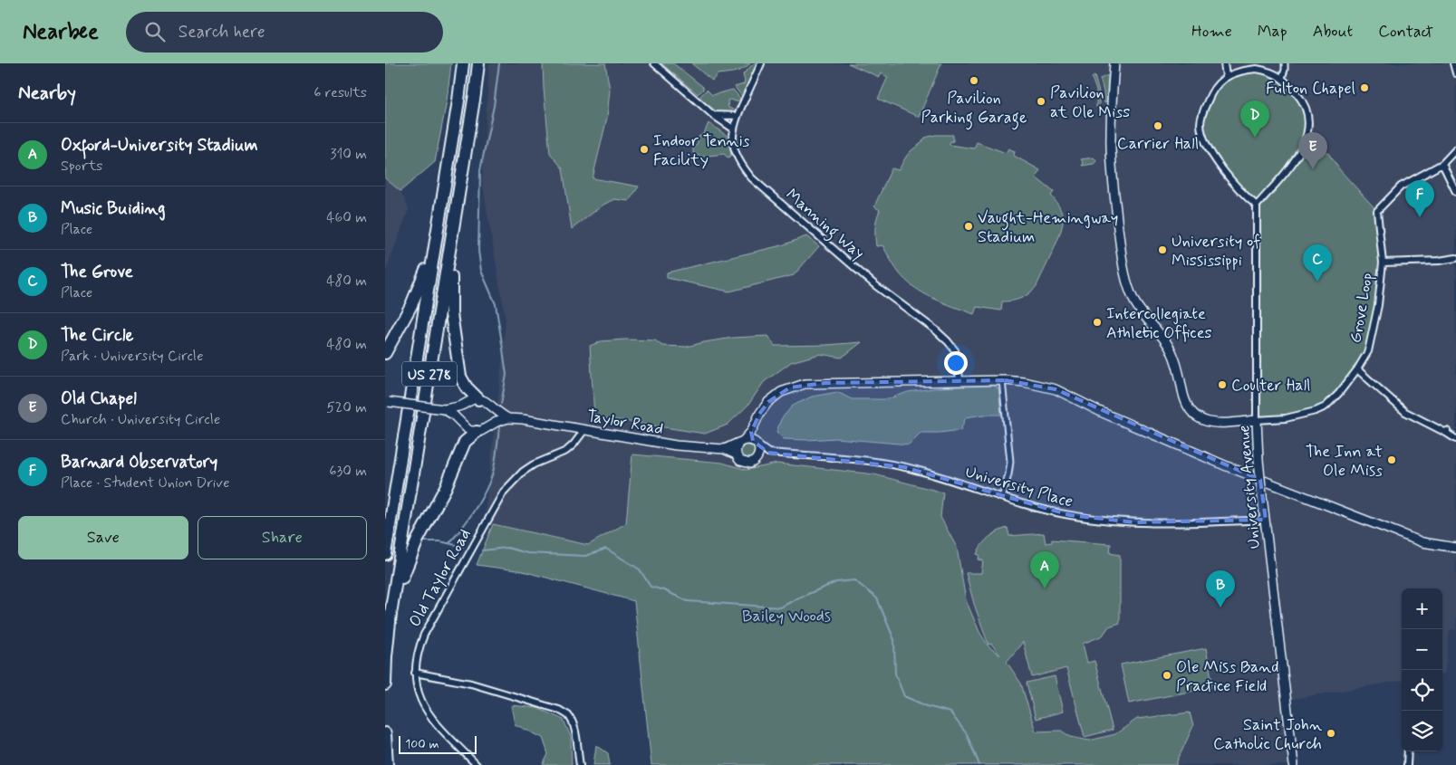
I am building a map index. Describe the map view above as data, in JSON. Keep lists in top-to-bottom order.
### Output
{
  "streets": {
    "highway": ["US 278"],
    "street": [
      "Manning Way",
      "Grove Loop",
      "Taylor Road",
      "University Place",
      "University Avenue",
      "Old Taylor Road"
    ]
  },
  "crossings": [
    ["Grove Loop", "University Avenue"],
    ["Taylor Road", "University Place"],
    ["Taylor Road", "Old Taylor Road"],
    ["University Place", "University Avenue"]
  ],
  "parks": ["Bailey Woods"],
  "places": [
    "Pavilion Parking Garage",
    "Fulton Chapel",
    "Pavilion at Ole Miss",
    "Carrier Hall",
    "Indoor Tennis Facility",
    "Vaught-Hemingway Stadium",
    "University of Mississippi",
    "Intercollegiate Athletic Offices",
    "Coulter Hall",
    "The Inn at Ole Miss",
    "Ole Miss Band Practice Field",
    "Saint John Catholic Church"
  ],
  "scale_bar": "100 m",
  "page": {
    "header": "Nearbee",
    "search": "Search here",
    "nav": [
      "Home",
      "Map",
      "About",
      "Contact"
    ],
    "heading": ["Nearby", "6 results"],
    "pins": [
      "D",
      "E",
      "F",
      "C",
      "A",
      "B"
    ],
    "list": [
      {
        "mark": "A",
        "name": "Oxford-University Stadium",
        "note": "Sports",
        "value": "310 m"
      },
      {
        "mark": "B",
        "name": "Music Buiding",
        "note": "Place",
        "value": "460 m"
      },
      {
        "mark": "C",
        "name": "The Grove",
        "note": "Place",
        "value": "480 m"
      },
      {
        "mark": "D",
        "name": "The Circle",
        "note": "Park · University Circle",
        "value": "480 m"
      },
      {
        "mark": "E",
        "name": "Old Chapel",
        "note": "Church · University Circle",
        "value": "520 m"
      },
      {
        "mark": "F",
        "name": "Barnard Observatory",
        "note": "Place · Student Union Drive",
        "value": "630 m"
      }
    ],
    "buttons": ["Save", "Share"],
    "map_buttons": ["+", "−"],
    "scale": "100 m"
  }
}
